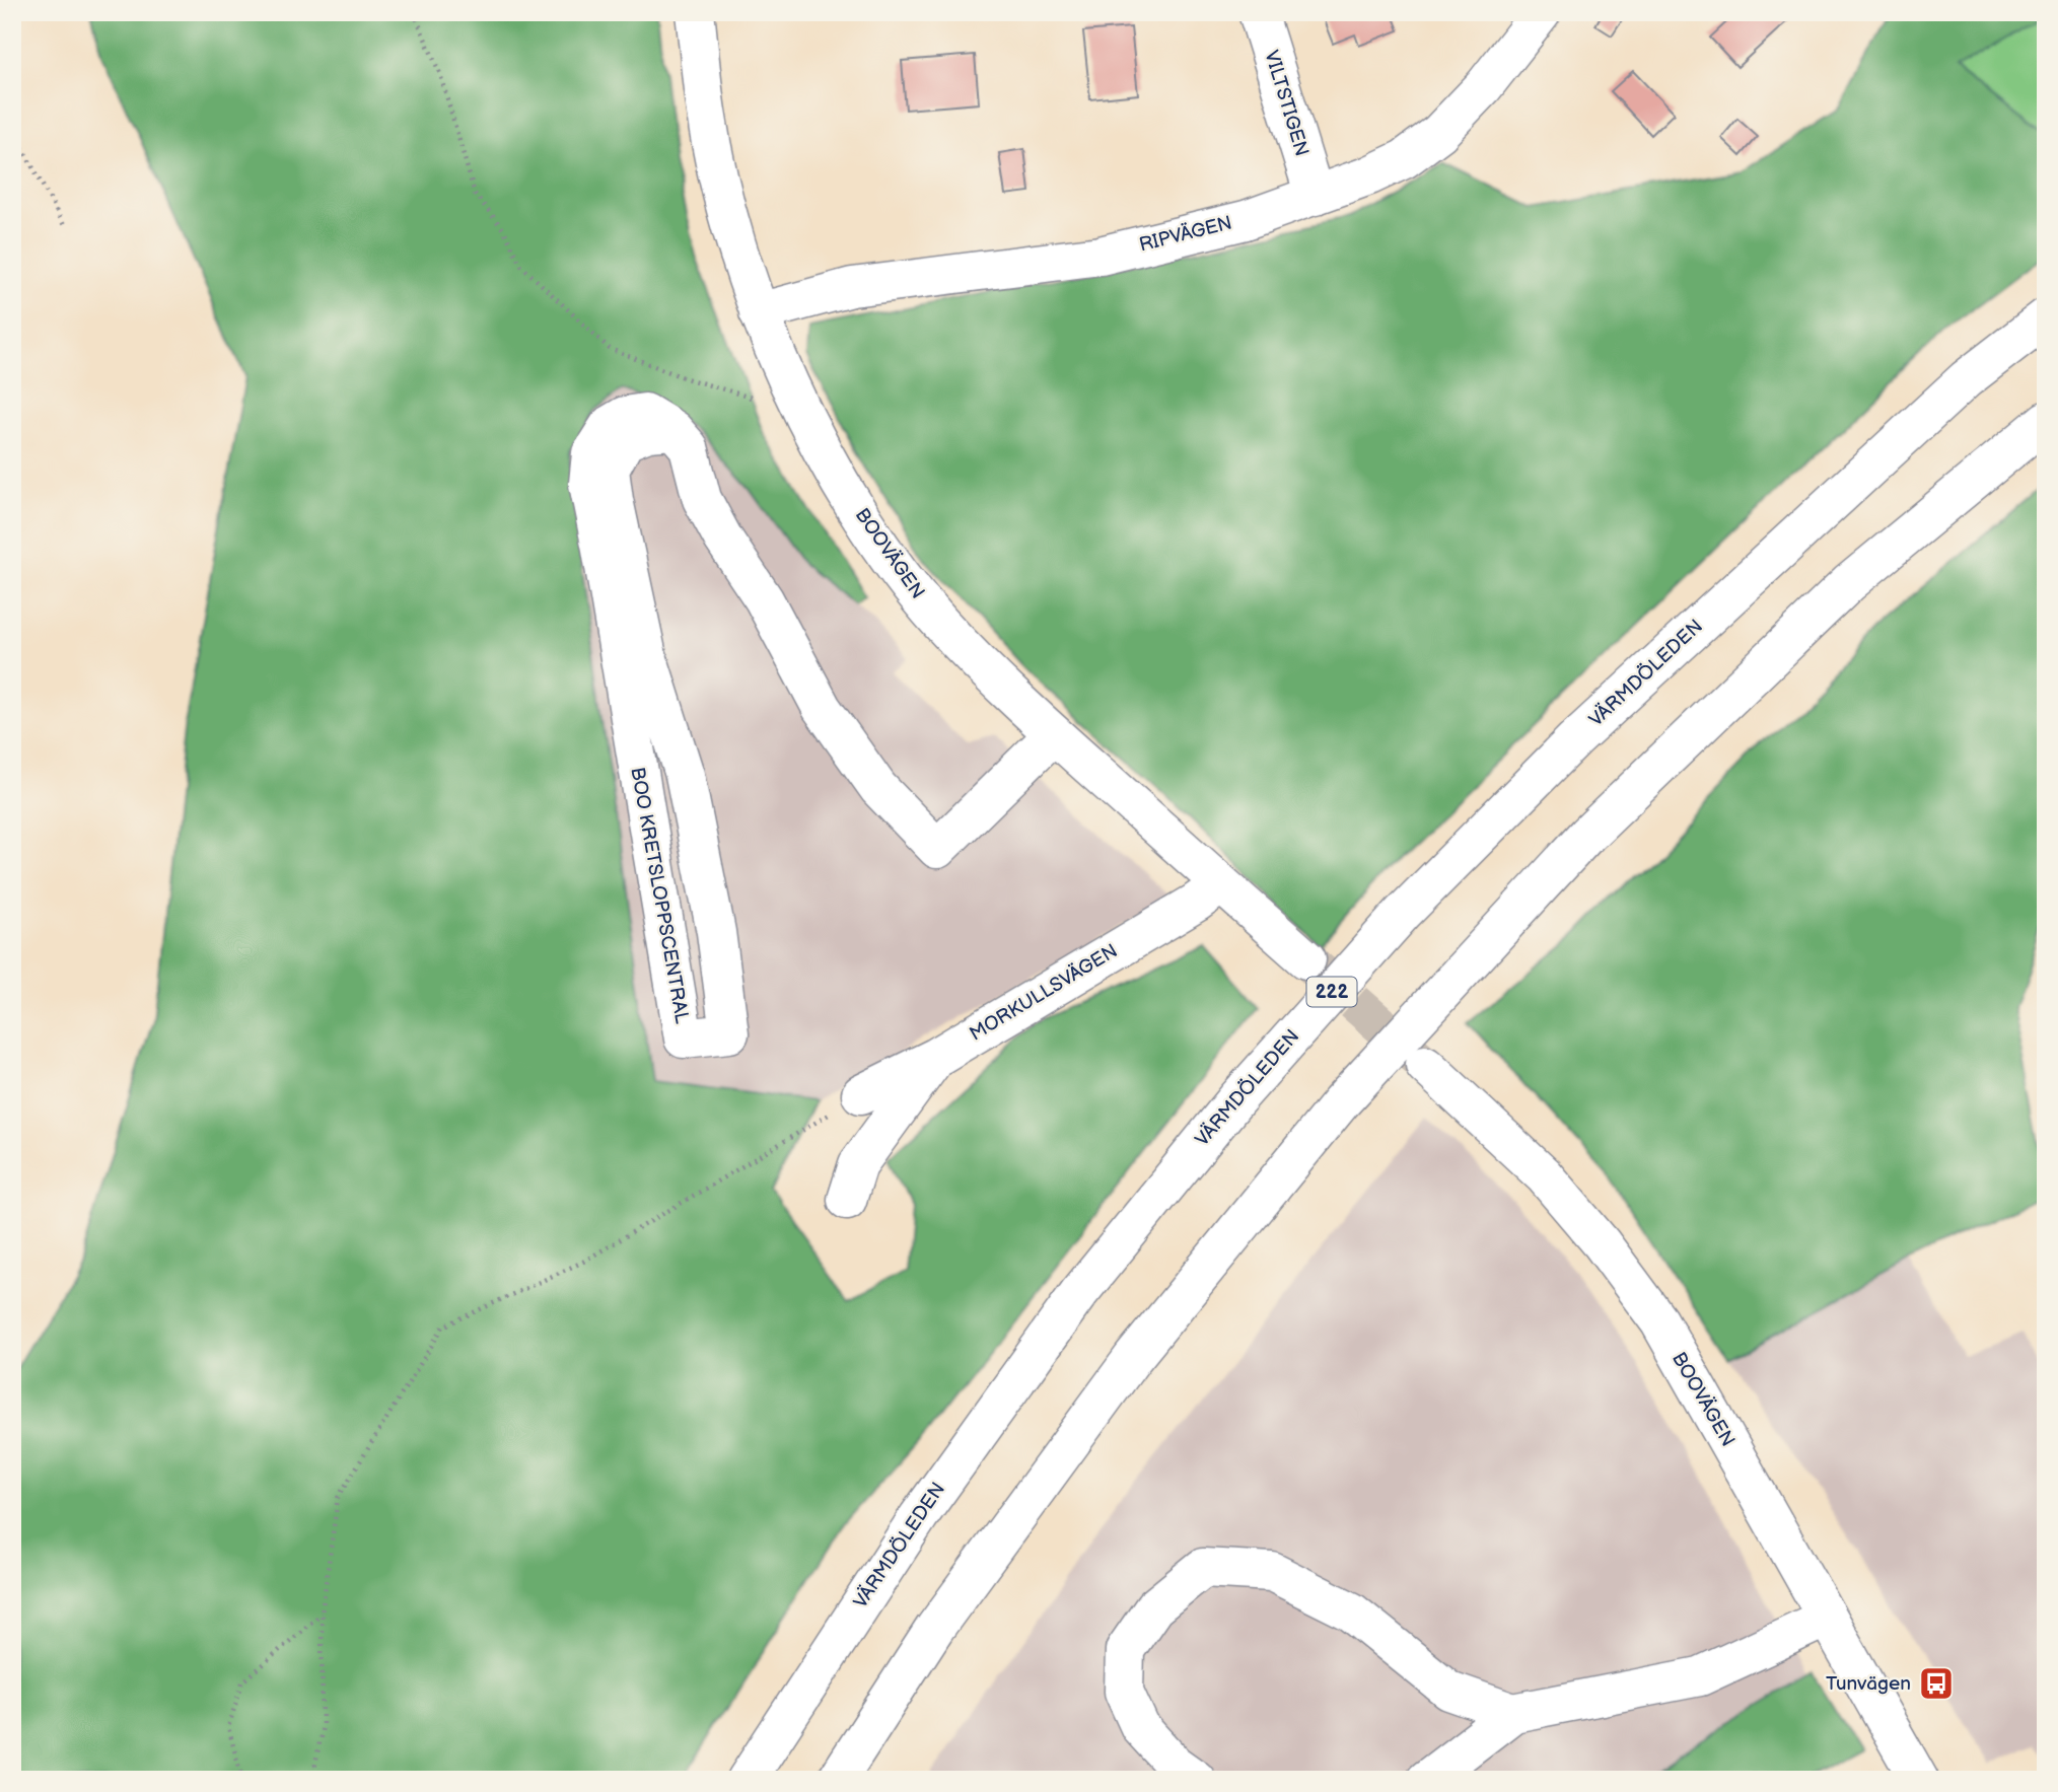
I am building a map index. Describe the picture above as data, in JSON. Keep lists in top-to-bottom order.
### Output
{
  "streets": {
    "main road": [
      "VILTSTIGEN",
      "RIPVÄGEN",
      "BOOVÄGEN",
      "VÄRMDÖLEDEN",
      "BOO KRETSLOPPSCENTRAL",
      "222",
      "MORKULLSVÄGEN"
    ]
  },
  "crossings": [
    ["VILTSTIGEN", "RIPVÄGEN"],
    ["RIPVÄGEN", "BOOVÄGEN"],
    ["BOOVÄGEN", "BOO KRETSLOPPSCENTRAL"],
    ["BOOVÄGEN", "MORKULLSVÄGEN"]
  ],
  "places": {
    "bus stop": ["Tunvägen"]
  }
}
